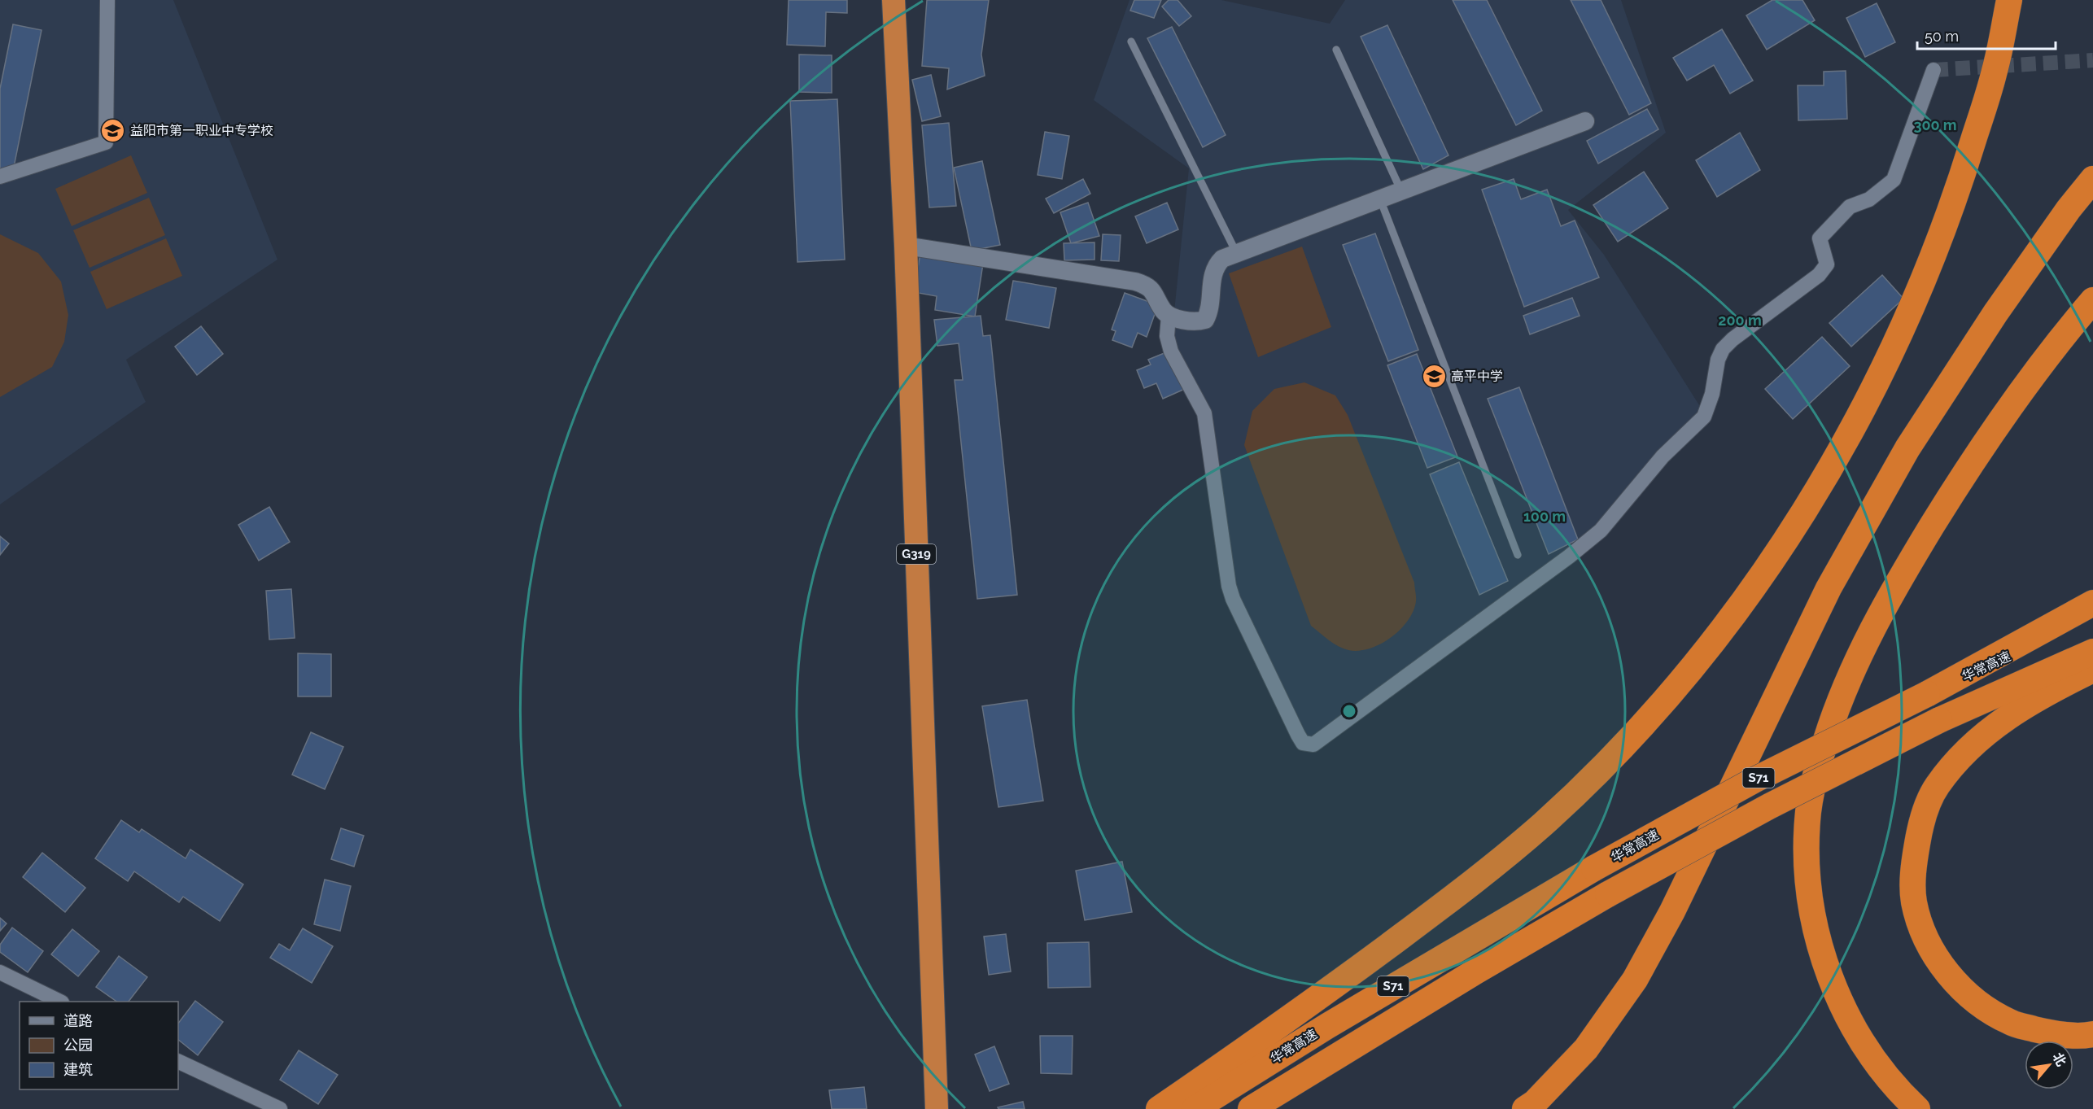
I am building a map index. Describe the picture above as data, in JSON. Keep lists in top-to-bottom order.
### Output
{
  "streets": {
    "highway": ["G319", "华常高速", "S71"]
  },
  "places": {
    "school or university": ["益阳市第一职业中专学校", "高平中学"]
  },
  "legend": ["道路", "公园", "建筑"],
  "scale_bar": "50 m",
  "north": "top right",
  "rings": ["300 m", "200 m", "100 m"]
}
